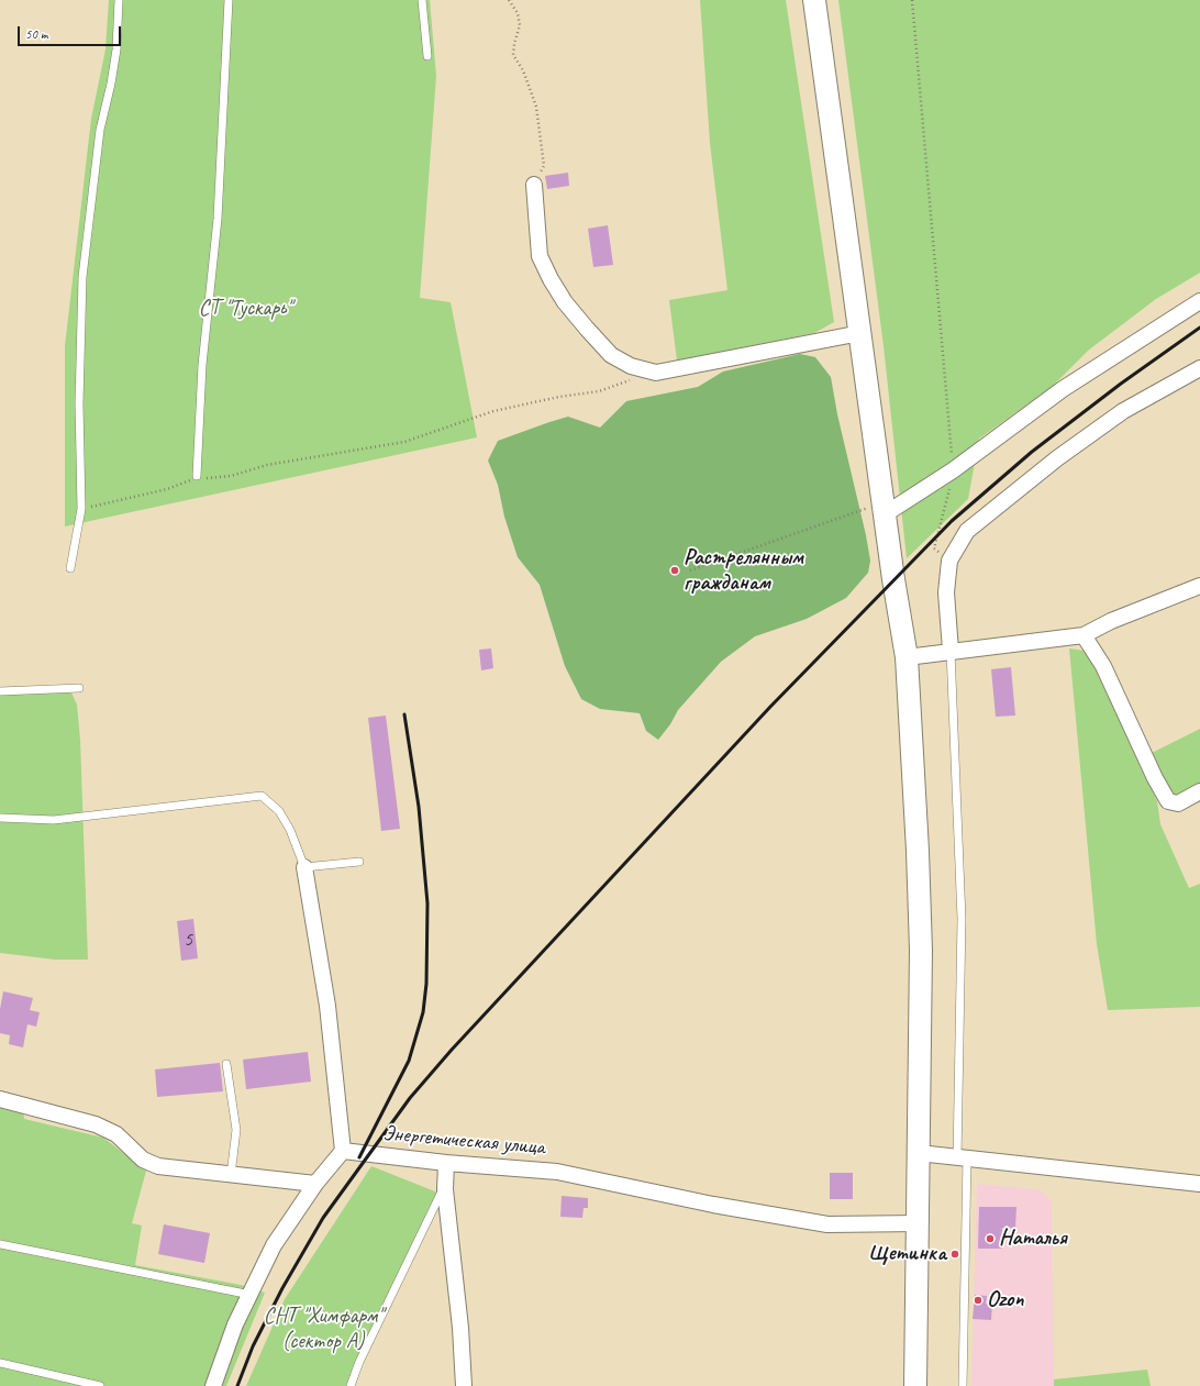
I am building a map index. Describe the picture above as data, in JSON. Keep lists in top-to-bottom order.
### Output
{
  "streets": {
    "street": ["Энергетическая улица"]
  },
  "parks": ["СТ \"Тускарь\"", "СНТ \"Химфарм\" (сектор А)"],
  "places": [
    "Растрелянным гражданам",
    "Наталья",
    "Щетинка",
    "Ozon"
  ],
  "house_numbers": ["5"],
  "scale_bar": "50 m"
}
